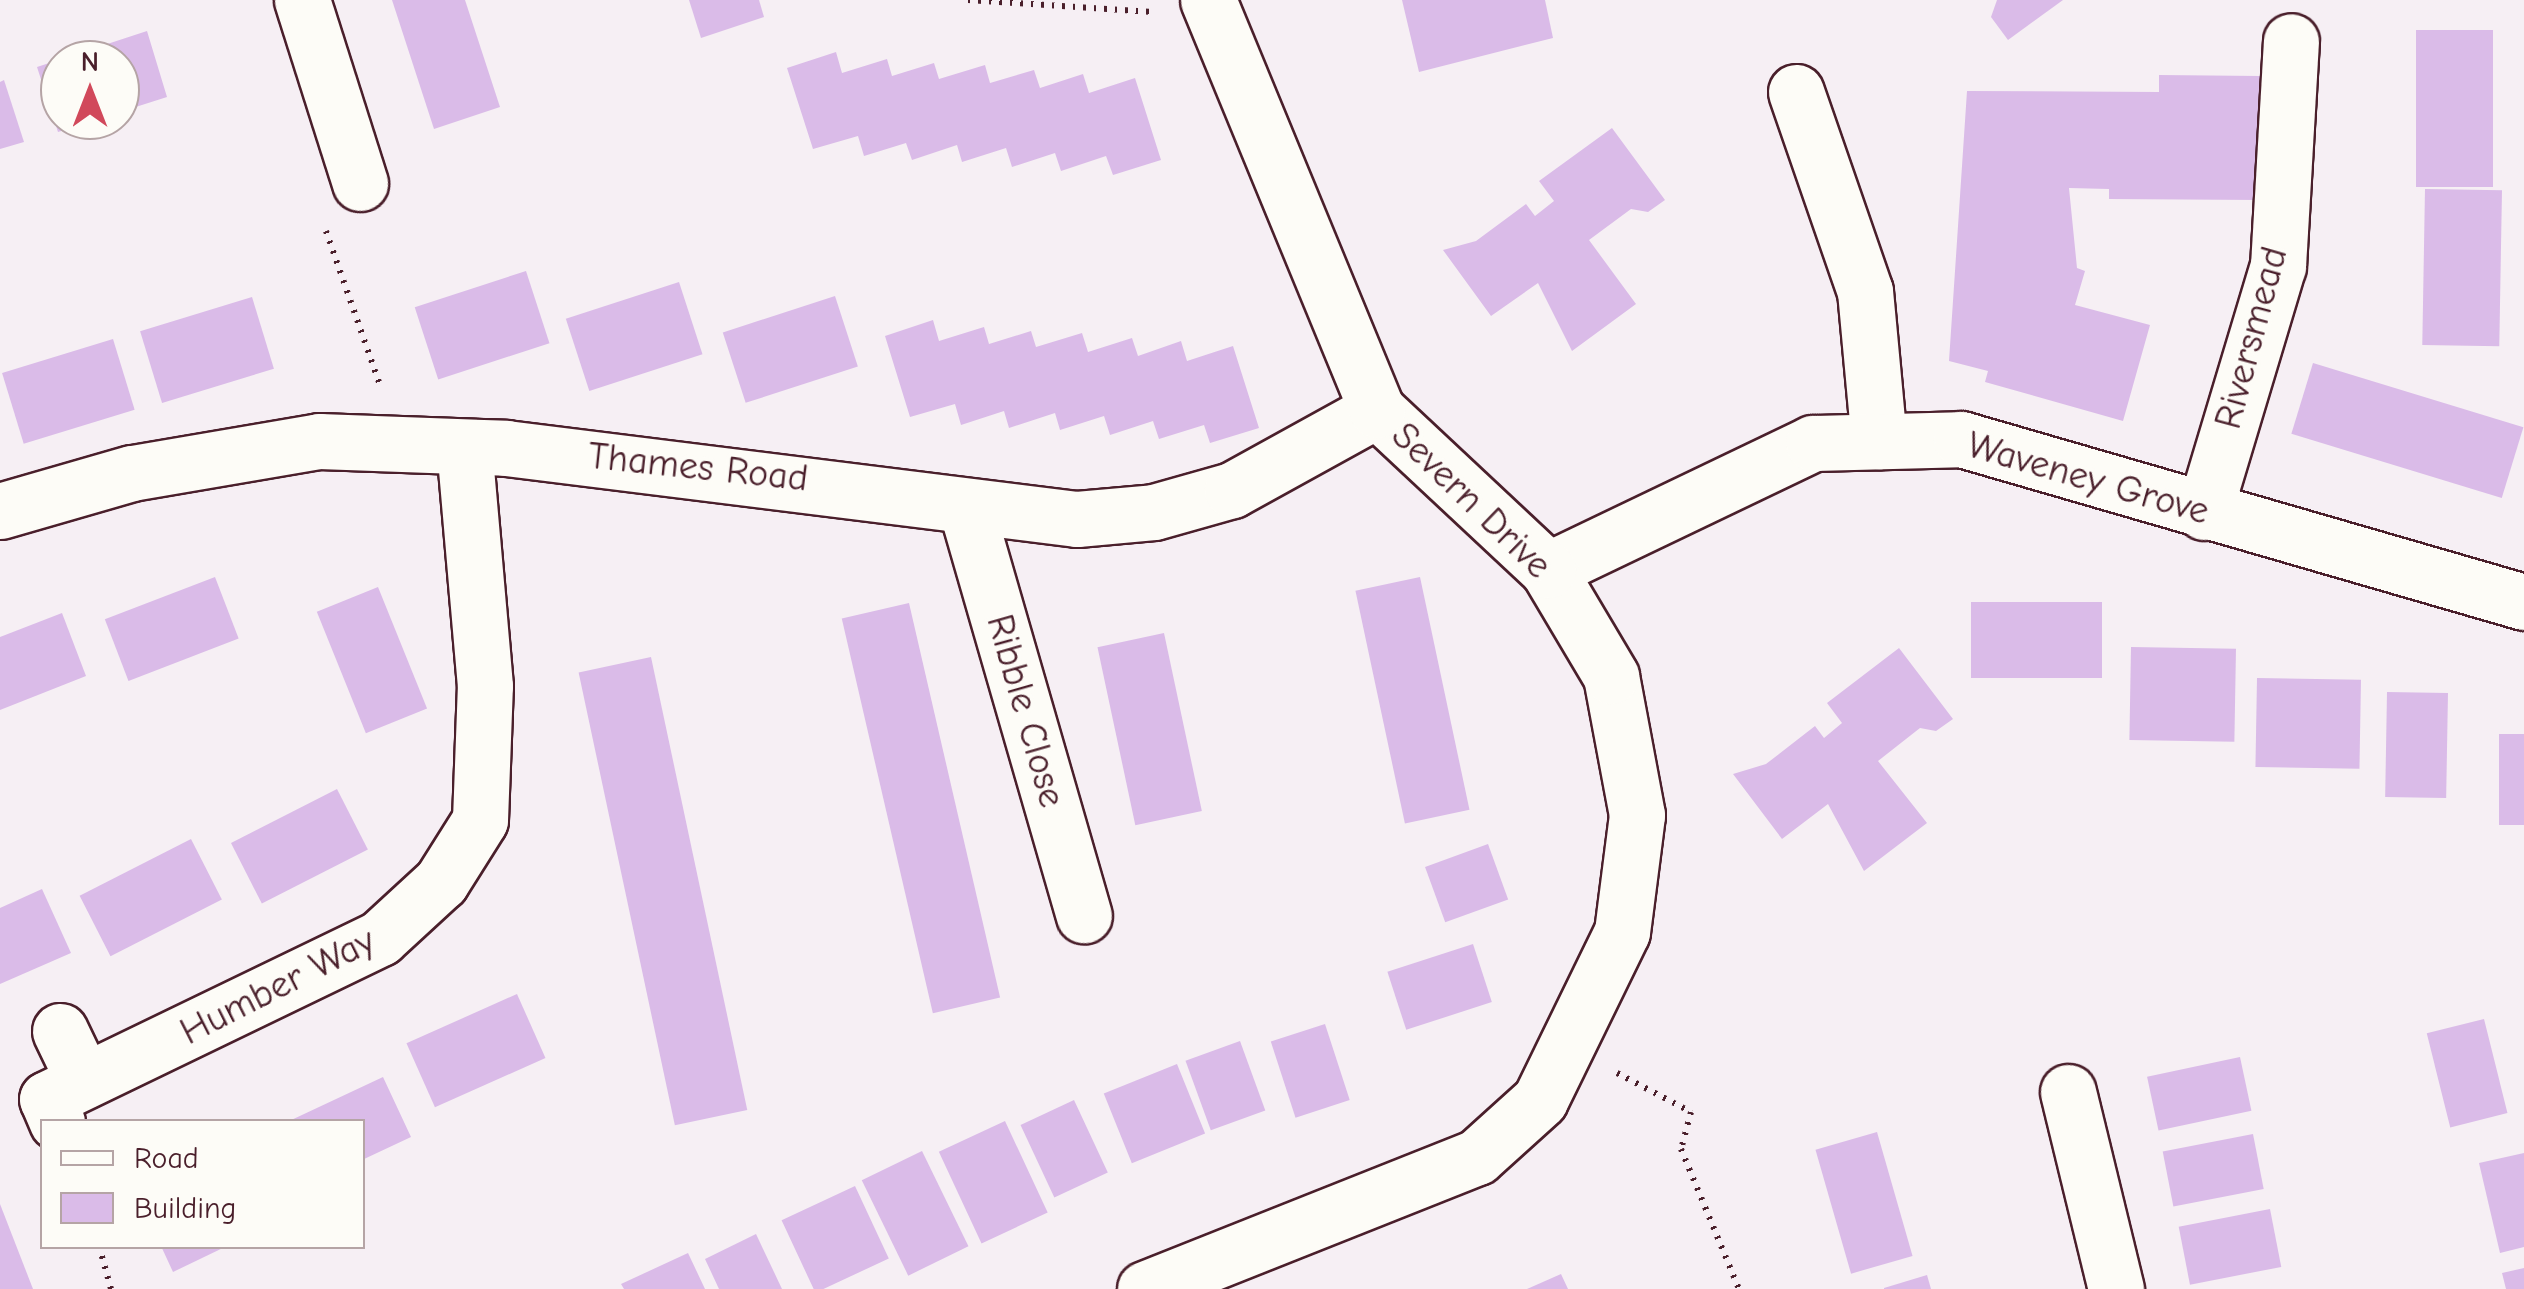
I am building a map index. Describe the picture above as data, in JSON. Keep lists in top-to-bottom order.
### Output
{
  "streets": {
    "street": [
      "Riversmead",
      "Thames Road",
      "Waveney Grove",
      "Severn Drive",
      "Ribble Close",
      "Humber Way"
    ]
  },
  "crossings": [
    ["Riversmead", "Waveney Grove"],
    ["Thames Road", "Severn Drive"],
    ["Thames Road", "Ribble Close"],
    ["Thames Road", "Humber Way"],
    ["Waveney Grove", "Severn Drive"]
  ],
  "legend": ["Road", "Building"],
  "north": "top"
}
